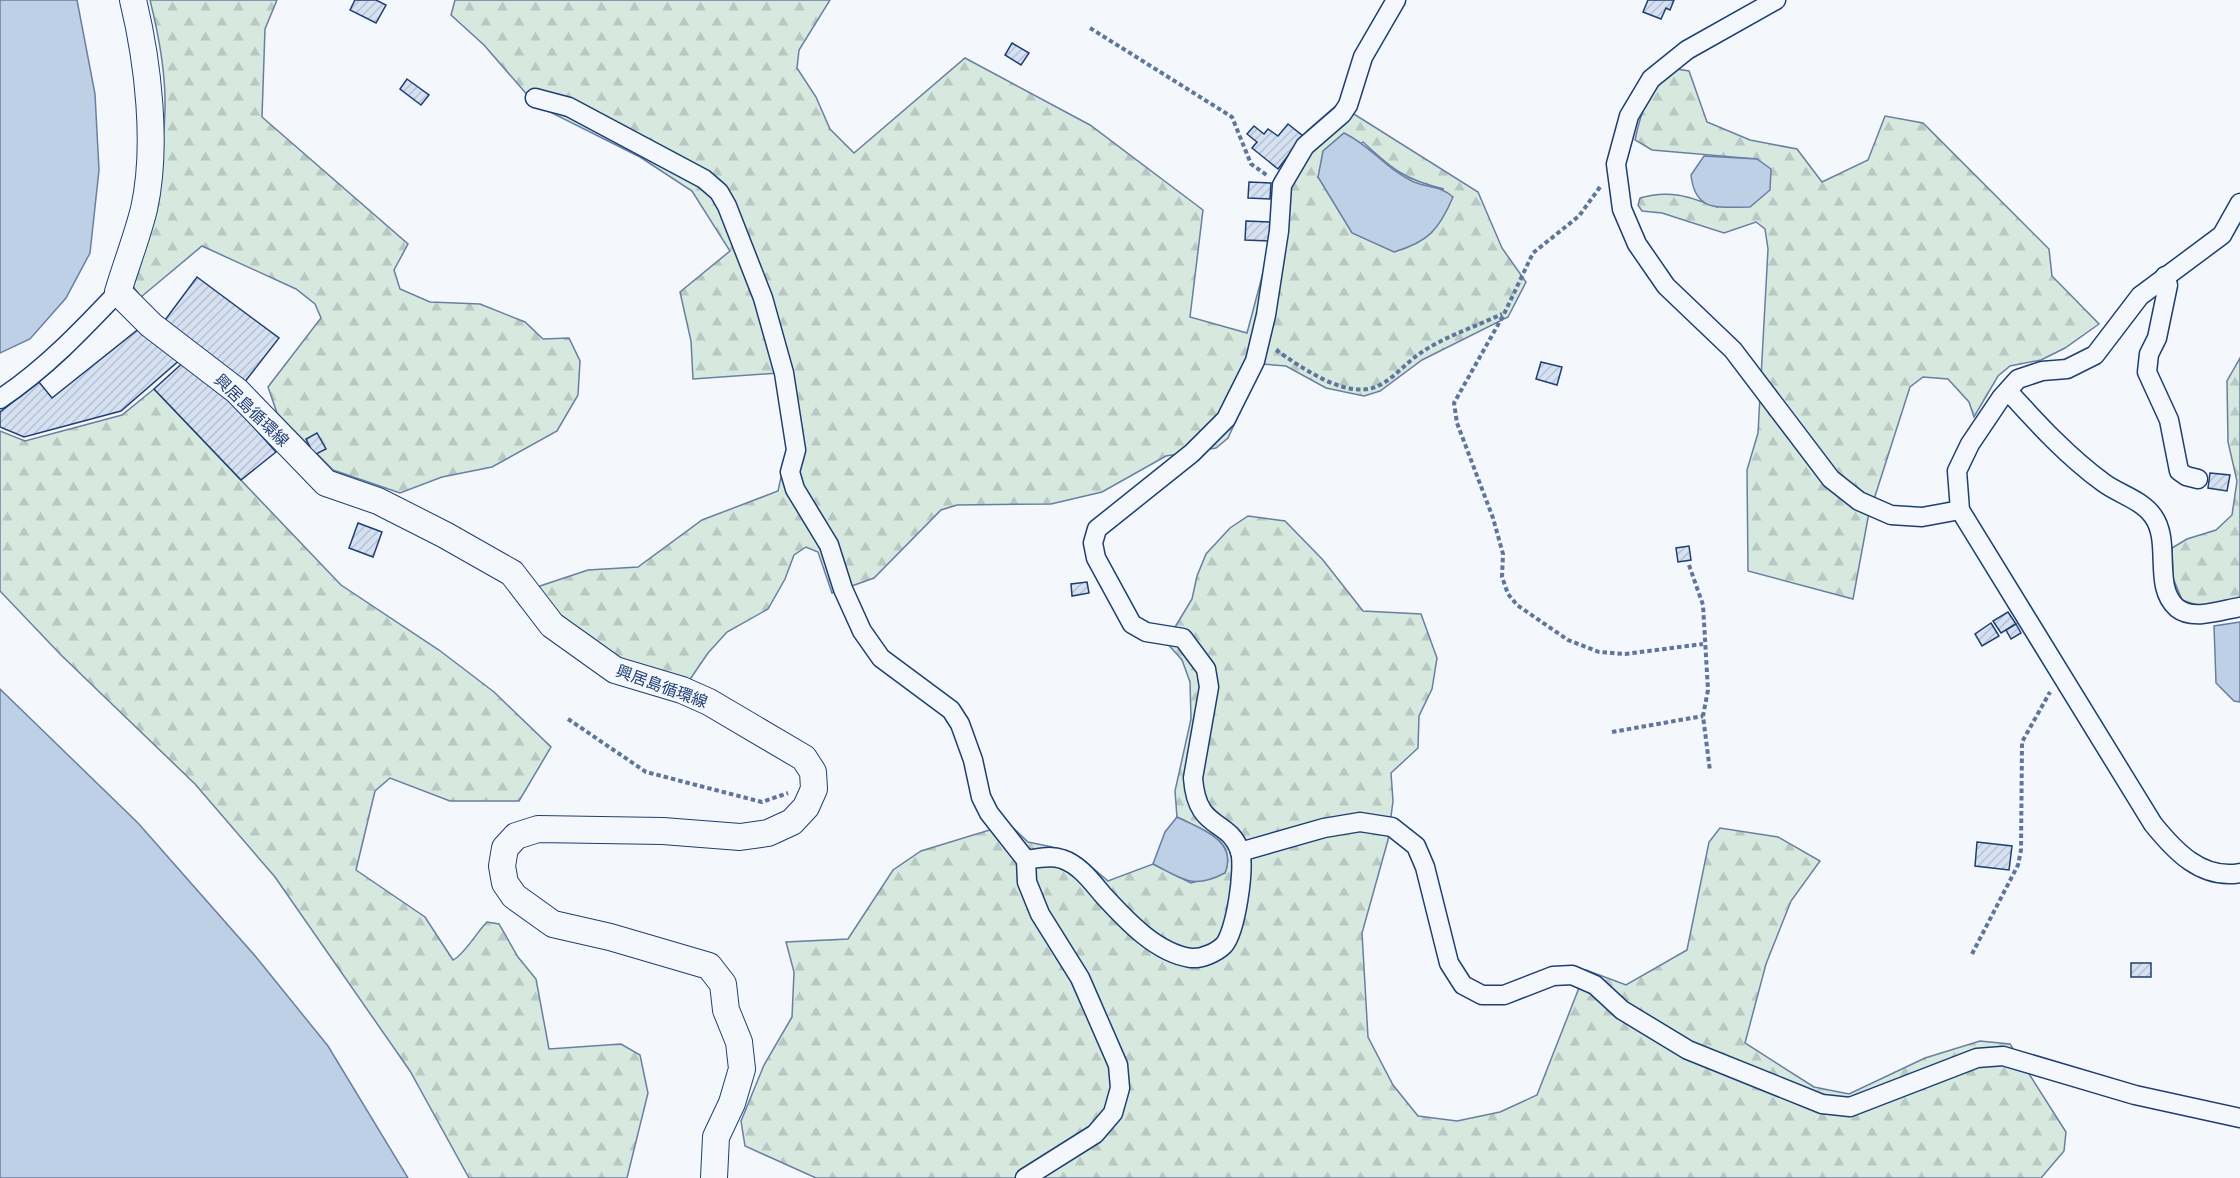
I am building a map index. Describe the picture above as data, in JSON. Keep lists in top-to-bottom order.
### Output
{
  "streets": {
    "main road": ["興居島循環線"]
  }
}
